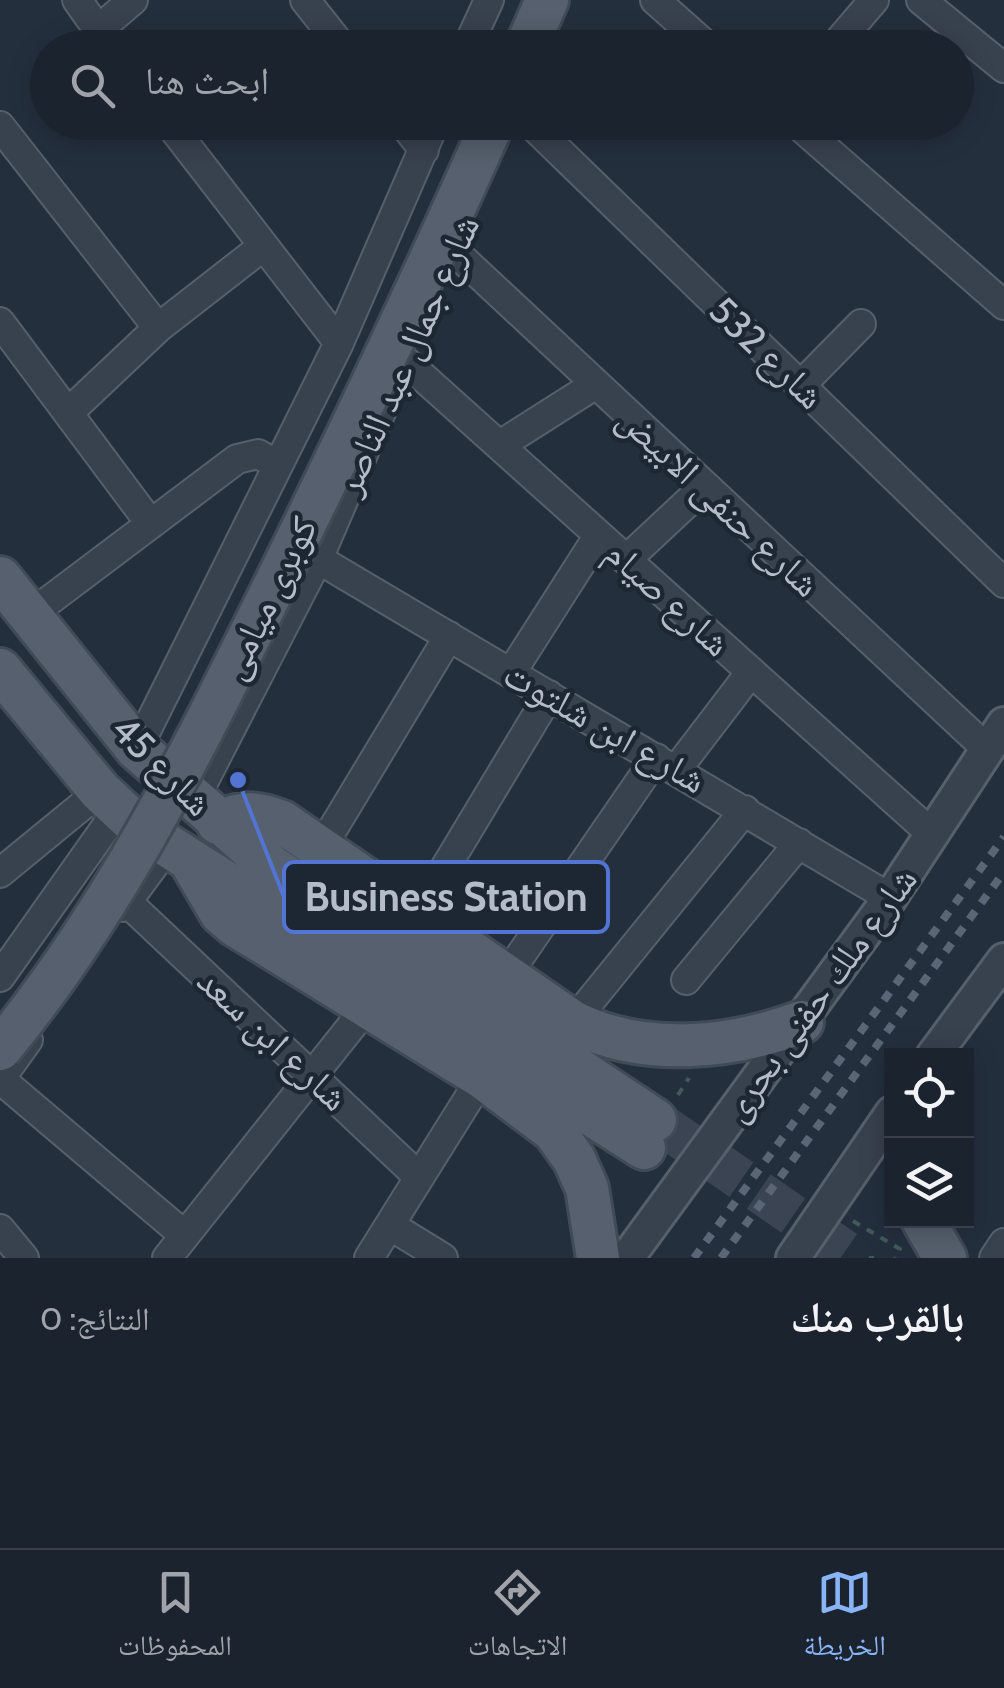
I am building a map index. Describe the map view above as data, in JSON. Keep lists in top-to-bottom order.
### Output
{
  "streets": {
    "main road": ["كوبرى ميامى", "شارع 45"],
    "street": [
      "شارع 532",
      "شارع جمال عبد الناصر",
      "شارع حنفى الابيض",
      "شارع صيام",
      "شارع ابن شلتوت",
      "شارع ملك حفنى بحرى",
      "شارع ابن سعد"
    ]
  },
  "crossings": [
    ["شارع جمال عبد الناصر", "شارع حنفى الابيض"],
    ["شارع جمال عبد الناصر", "شارع صيام"],
    ["شارع جمال عبد الناصر", "شارع ابن شلتوت"],
    ["شارع جمال عبد الناصر", "شارع 45"],
    ["شارع حنفى الابيض", "شارع ملك حفنى بحرى"],
    ["شارع صيام", "شارع ملك حفنى بحرى"],
    ["شارع ابن شلتوت", "شارع ملك حفنى بحرى"]
  ],
  "places": ["Business Station"],
  "page": {
    "search": "ابحث هنا",
    "heading": ["بالقرب منك", "النتائج: 0"],
    "nav": ["الخريطة", "الاتجاهات", "المحفوظات"]
  }
}
